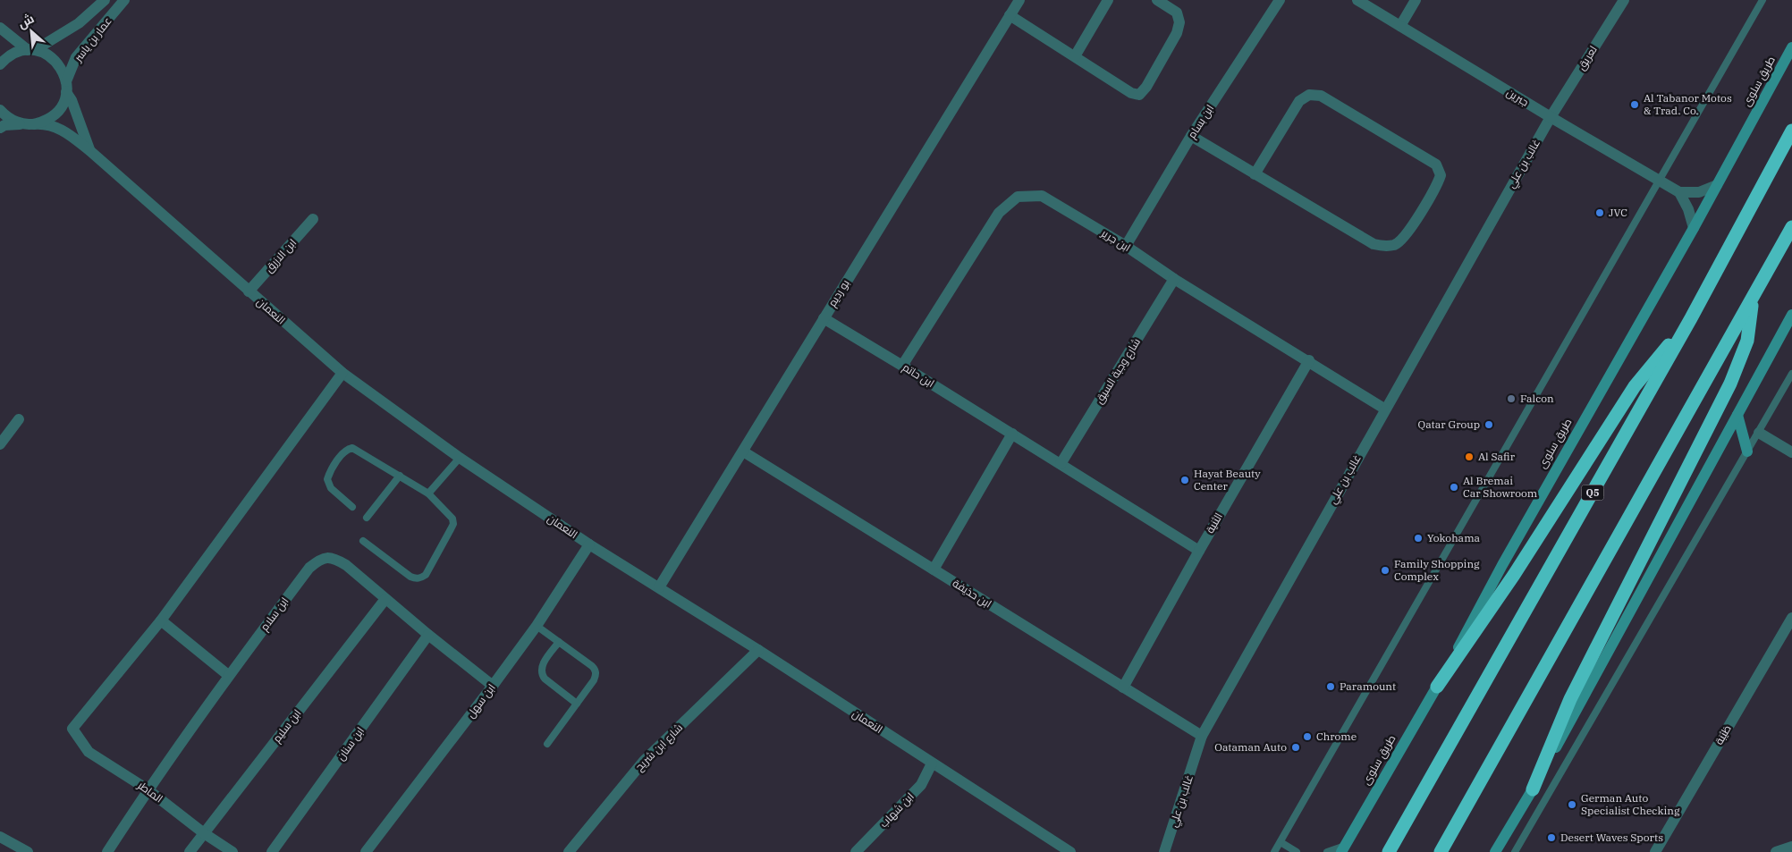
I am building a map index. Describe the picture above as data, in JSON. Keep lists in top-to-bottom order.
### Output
{
  "streets": {
    "highway": ["Q5"],
    "main road": ["طريق سلوى"],
    "street": [
      "عمار بن ياسر",
      "لعريق",
      "جبرين",
      "ابن بسام",
      "غالب بن علي",
      "ابن جرير",
      "ابن الازرق",
      "بو رديم",
      "النعمان",
      "شارع وجبة السيق",
      "ابن حاتم",
      "الثنية",
      "ابن حذيفة",
      "ابن سلام",
      "ابن سهل",
      "ابن سليم",
      "طَيْبَة",
      "ابن سنان",
      "شارع ابن شريح",
      "الماطر",
      "ابن شهاب"
    ]
  },
  "crossings": [
    ["عمار بن ياسر", "النعمان"],
    ["لعريق", "جبرين"],
    ["لعريق", "غالب بن علي"],
    ["جبرين", "غالب بن علي"],
    ["ابن بسام", "ابن جرير"],
    ["غالب بن علي", "ابن جرير"],
    ["غالب بن علي", "ابن حذيفة"],
    ["ابن جرير", "شارع وجبة السيق"],
    ["ابن جرير", "ابن حاتم"],
    ["ابن جرير", "الثنية"],
    ["ابن الازرق", "النعمان"],
    ["بو رديم", "النعمان"],
    ["بو رديم", "ابن حاتم"],
    ["بو رديم", "ابن حذيفة"],
    ["النعمان", "ابن سهل"],
    ["النعمان", "شارع ابن شريح"],
    ["النعمان", "ابن شهاب"],
    ["شارع وجبة السيق", "ابن حاتم"],
    ["ابن حاتم", "الثنية"],
    ["الثنية", "ابن حذيفة"],
    ["ابن سلام", "ابن سهل"],
    ["ابن سلام", "ابن سليم"],
    ["ابن سلام", "ابن سنان"],
    ["ابن سلام", "الماطر"],
    ["ابن سليم", "الماطر"]
  ],
  "places": [
    "Al Tabanor Motos & Trad. Co.",
    "JVC",
    "Falcon",
    "Qatar Group",
    "Al Safir",
    "Hayat Beauty Center",
    "Al Bremai Car Showroom",
    "Yokohama",
    "Family Shopping Complex",
    "Paramount",
    "Chrome",
    "Oataman Auto",
    "German Auto Specialist Checking",
    "Desert Waves Sports"
  ],
  "north": "top left"
}
